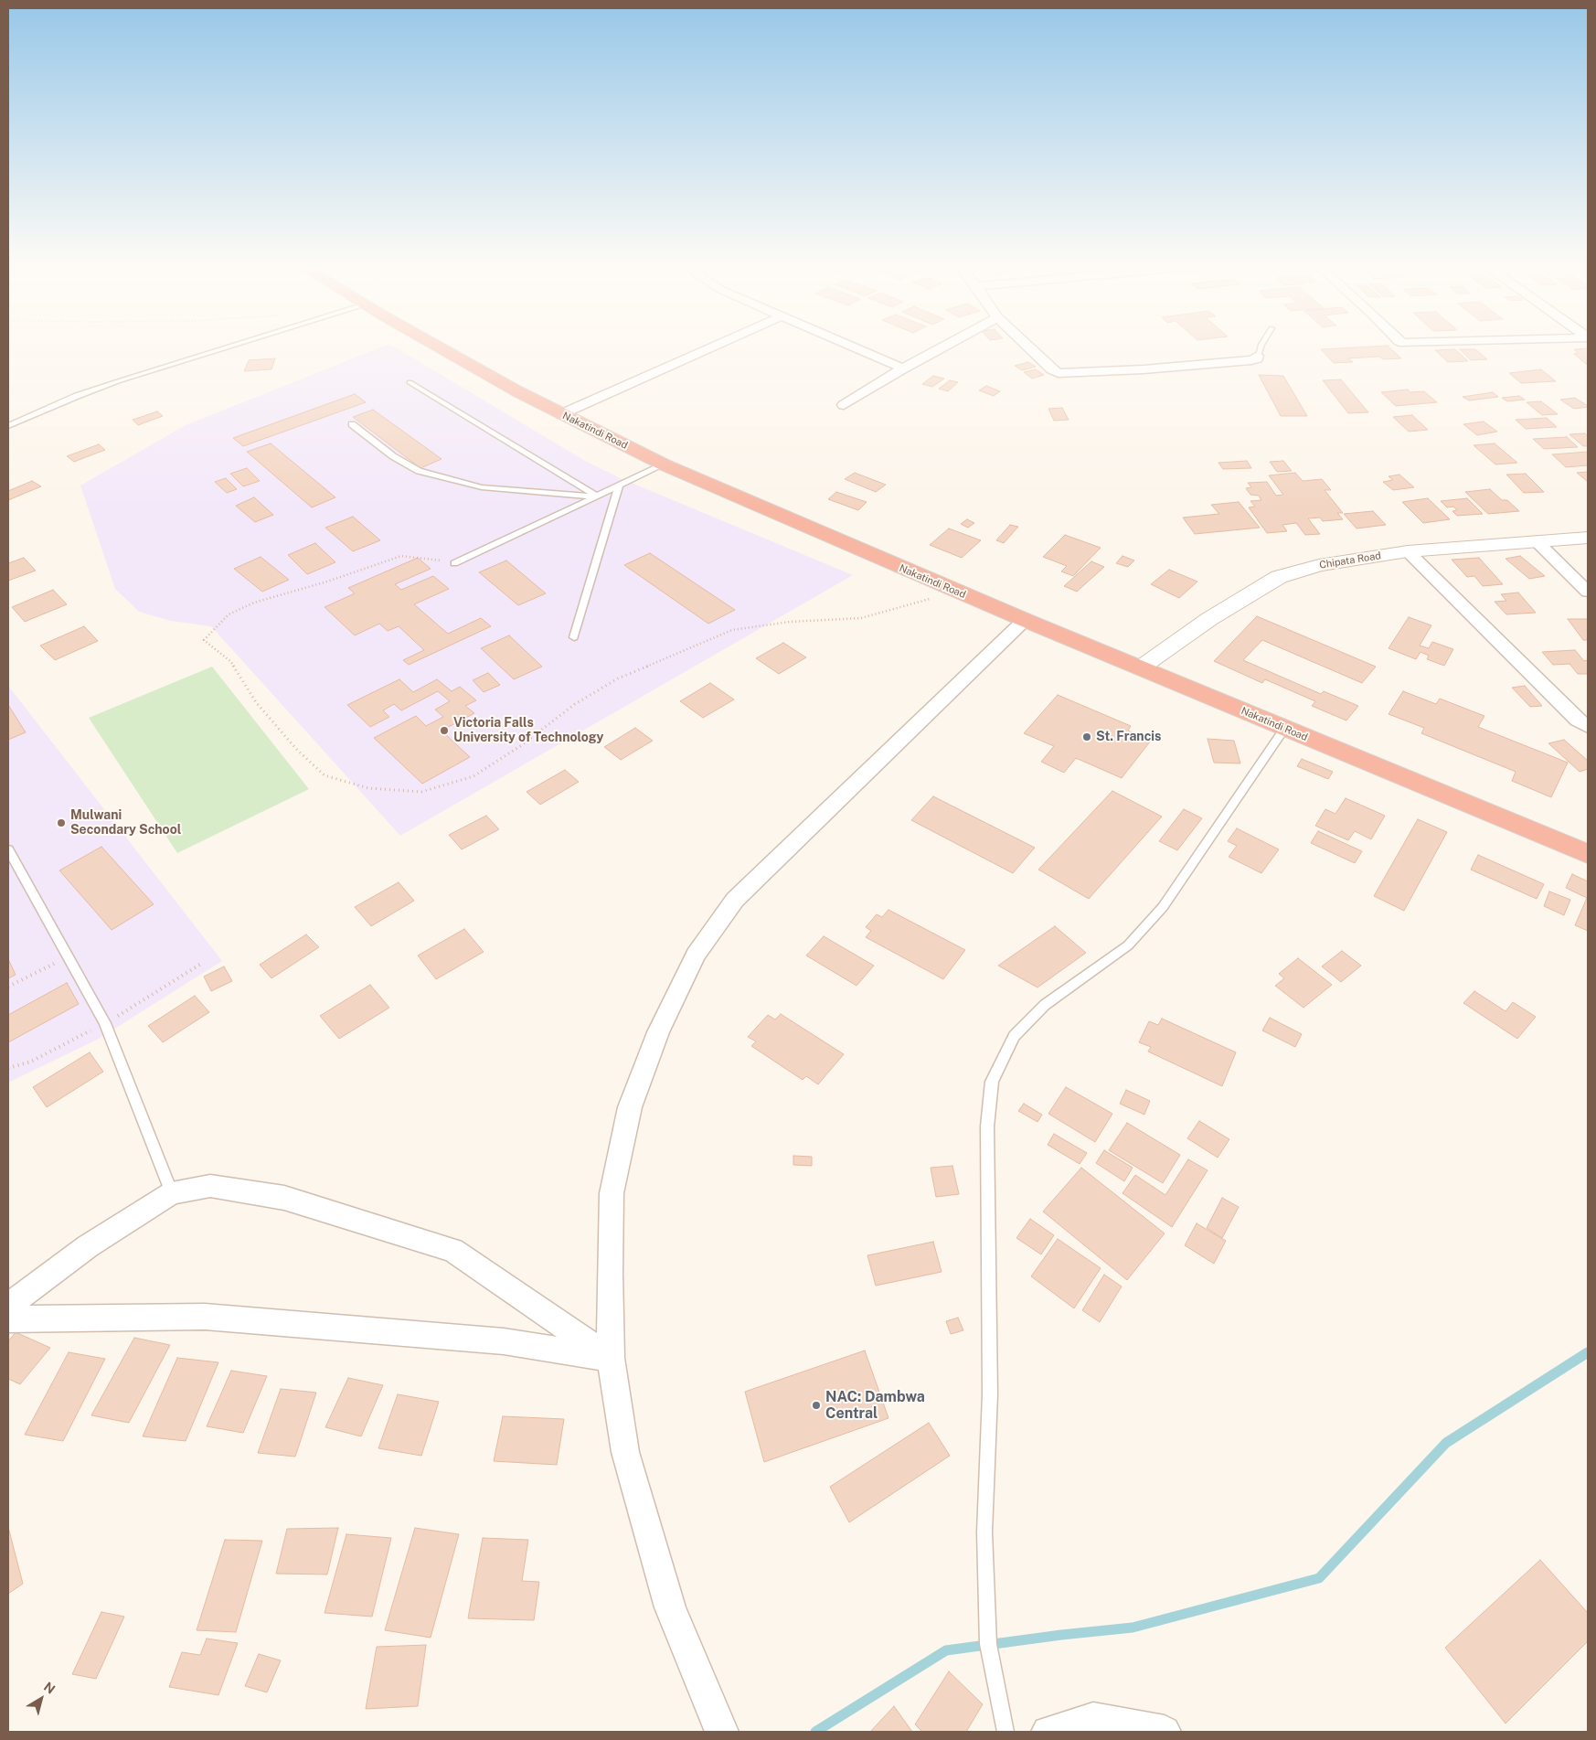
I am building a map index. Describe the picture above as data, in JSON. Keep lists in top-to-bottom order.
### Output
{
  "streets": {
    "highway": ["Nakatindi Road"],
    "street": ["Chipata Road"]
  },
  "crossings": [
    ["Nakatindi Road", "Chipata Road"]
  ],
  "places": [
    "Victoria Falls University of Technology",
    "St. Francis",
    "Mulwani Secondary School",
    "NAC: Dambwa Central"
  ],
  "north": "top right"
}
